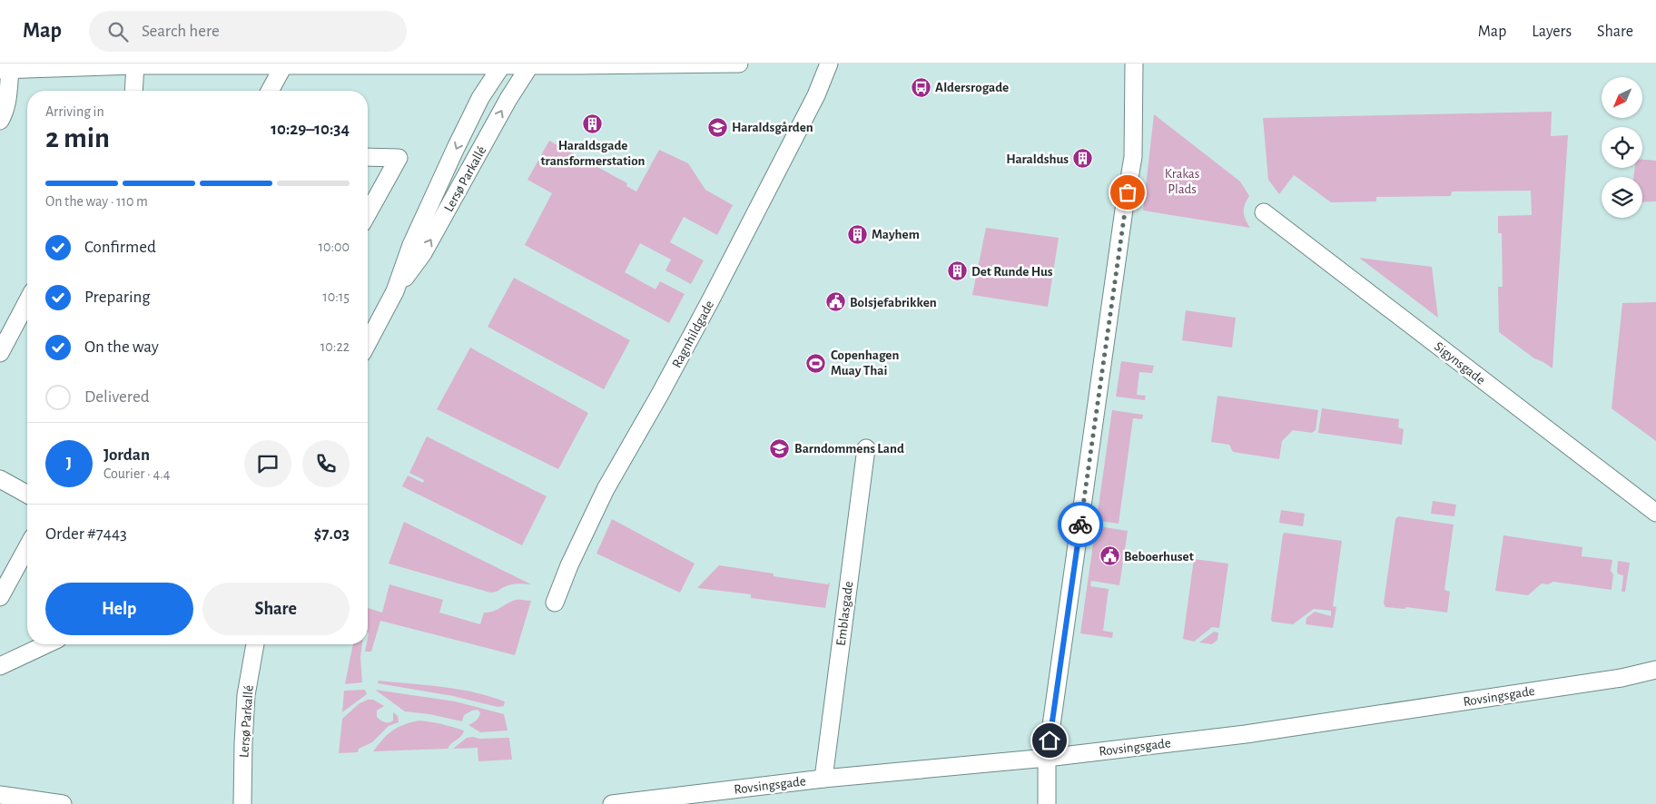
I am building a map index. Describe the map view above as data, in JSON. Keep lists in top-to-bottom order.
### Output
{
  "streets": {
    "street": [
      "Lersø Parkallé",
      "Ragnhildgade",
      "Sigynsgade",
      "Emblasgade",
      "Rovsingsgade"
    ]
  },
  "crossings": [
    ["Emblasgade", "Rovsingsgade"]
  ],
  "parks": ["Krakas Plads"],
  "places": {
    "bus stop": ["Aldersrogade"],
    "building": [
      "Haraldsgade transformerstation",
      "Haraldshus",
      "Mayhem",
      "Det Runde Hus"
    ],
    "school or university": ["Haraldsgården", "Barndommens Land"],
    "public building": ["Bolsjefabrikken", "Beboerhuset"],
    "sports": ["Copenhagen Muay Thai"]
  },
  "north": "bottom left",
  "page": {
    "header": "Map",
    "search": "Search here",
    "nav": ["Map", "Layers", "Share"],
    "heading": ["2 min", "Arriving in", "10:29–10:34"],
    "panel": [
      "Jordan",
      "Courier · 4.4",
      "Order #7443",
      "$7.03"
    ],
    "bar": "On the way · 110 m",
    "list": [
      ["Confirmed", "10:00"],
      ["Preparing", "10:15"],
      ["On the way", "10:22"],
      "Delivered"
    ],
    "round": "J",
    "buttons": ["Help", "Share"]
  }
}
